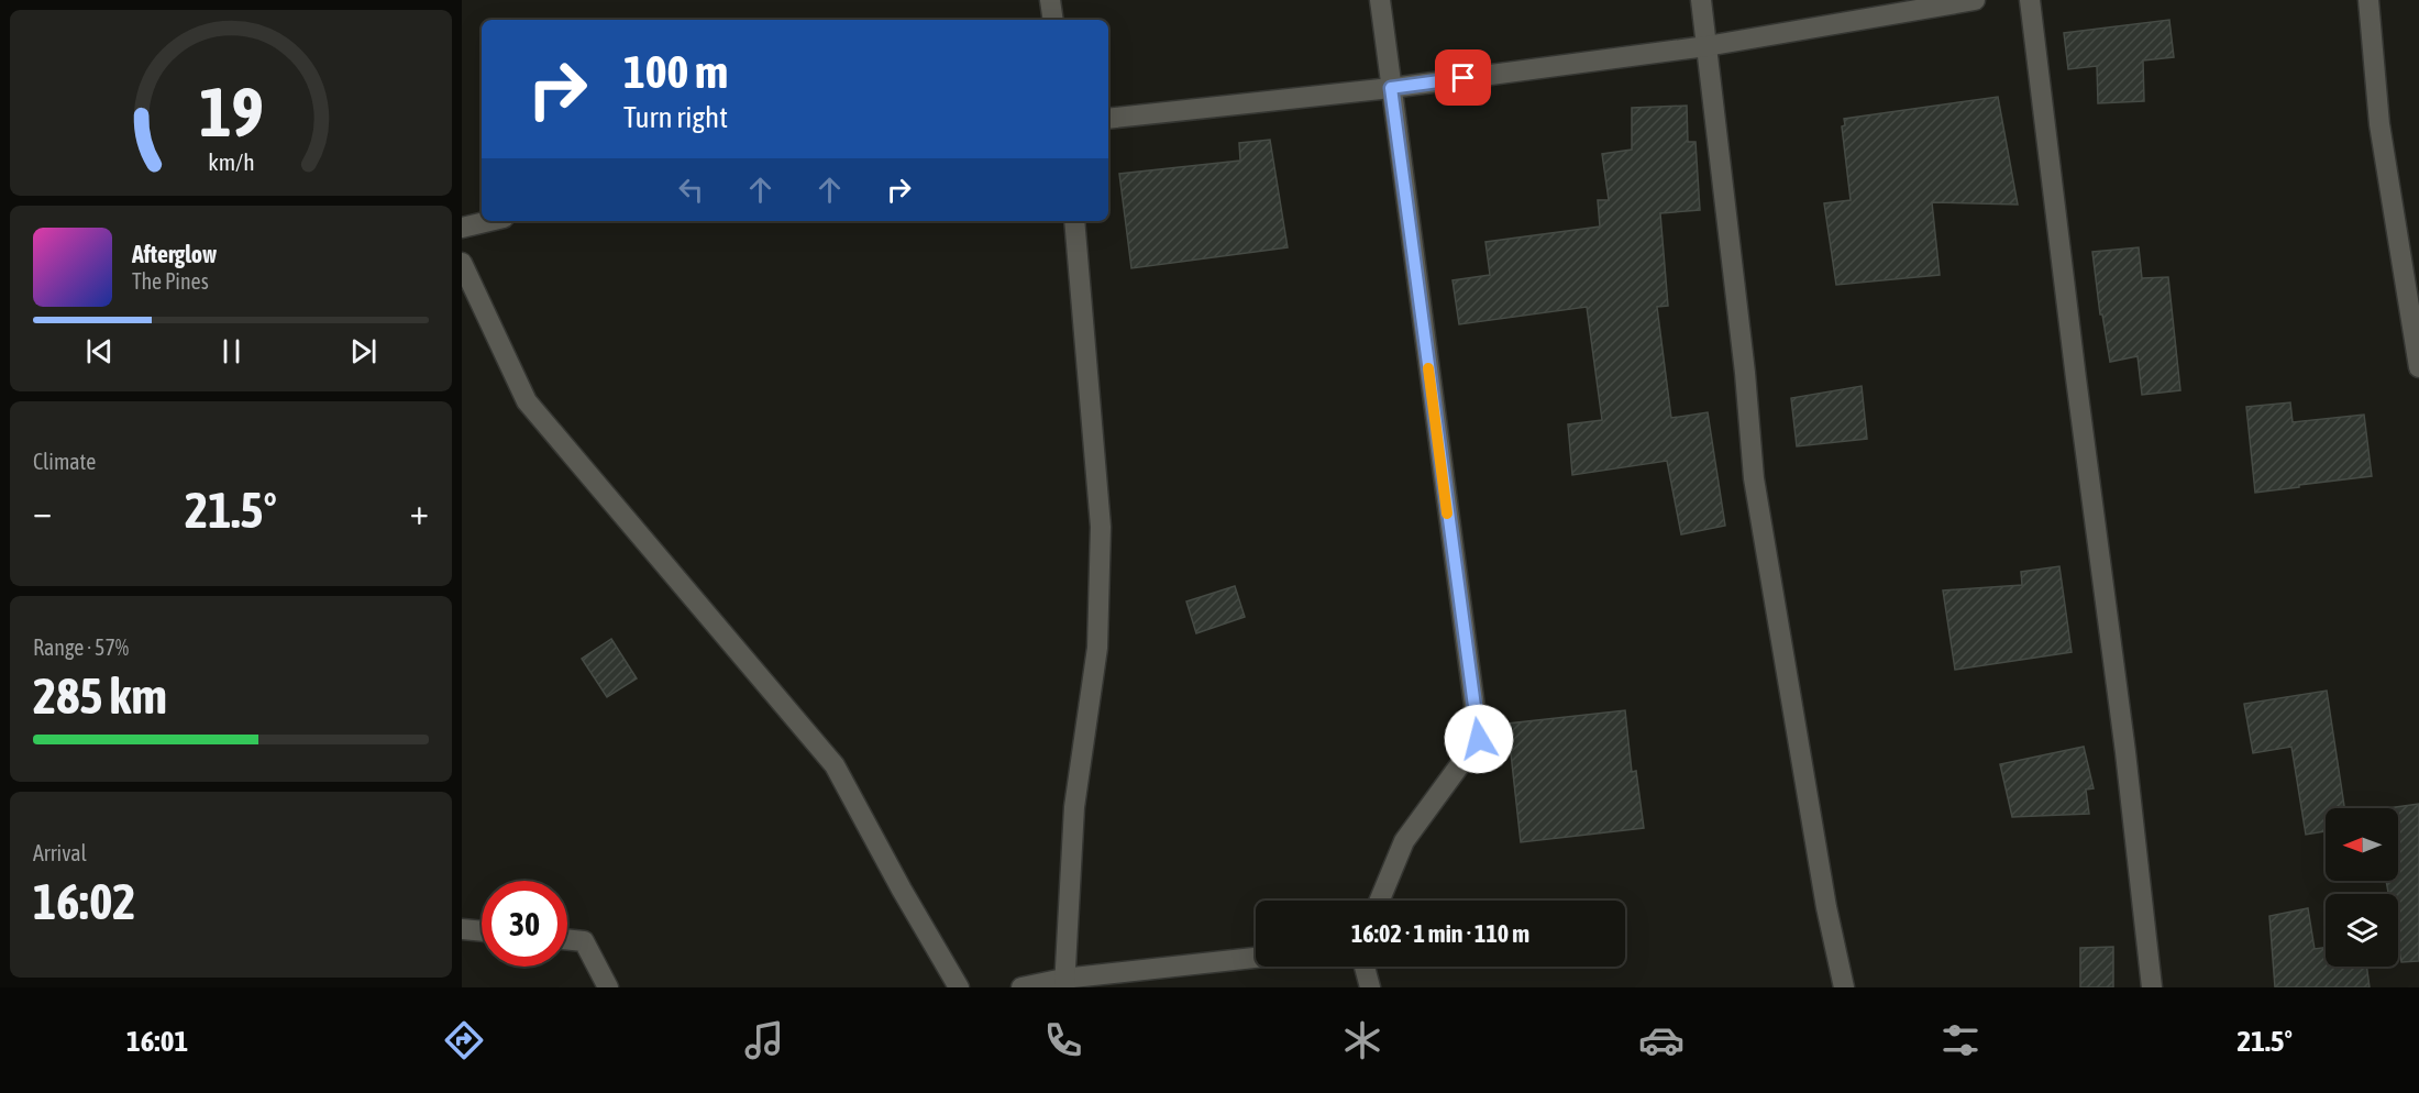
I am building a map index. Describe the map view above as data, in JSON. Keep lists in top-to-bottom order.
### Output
{
  "north": "left",
  "page": {
    "turn": ["100 m", "Turn right"],
    "song": ["Afterglow", "The Pines"],
    "tile": [
      "Climate",
      ["Range · 57%", "285 km"],
      ["Arrival", "16:02"]
    ],
    "heat": ["−", "21.5°", "+"],
    "limit": "30",
    "trip": "16:02 · 1 min · 110 m",
    "tabs": ["16:01", "21.5°"],
    "gauge": ["19", "km/h"]
  }
}
